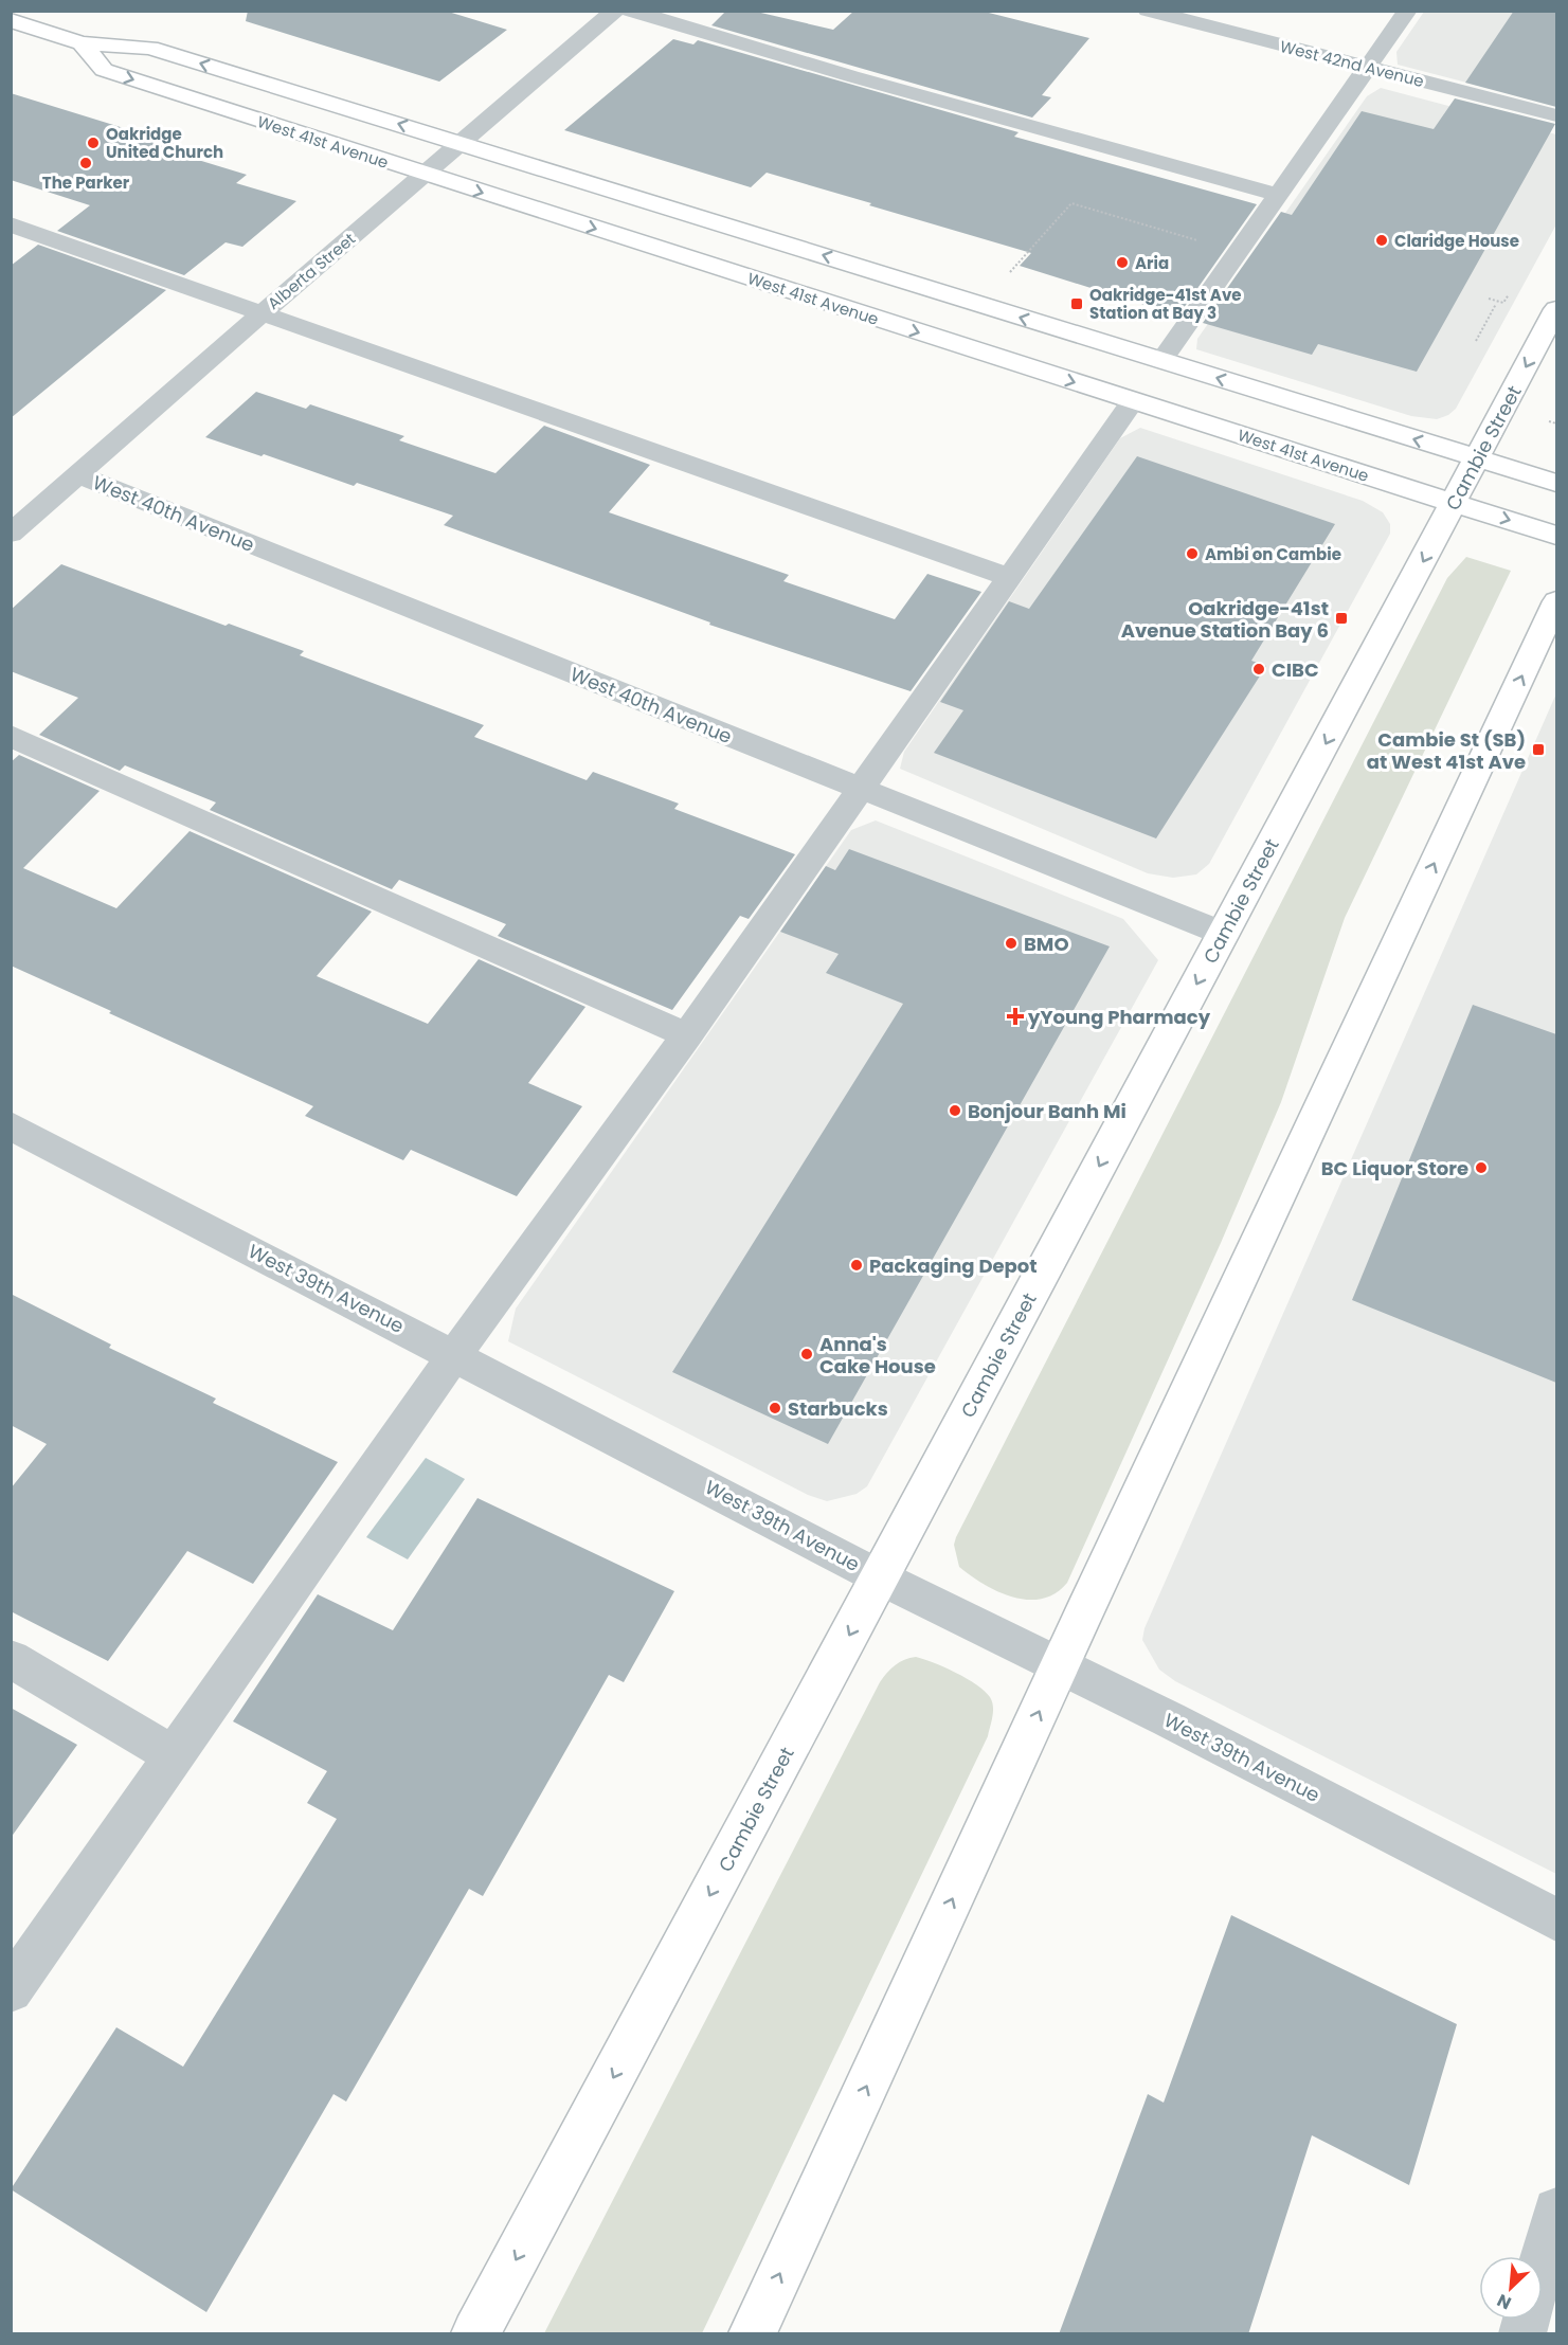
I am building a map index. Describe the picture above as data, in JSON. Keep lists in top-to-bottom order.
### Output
{
  "streets": {
    "main road": ["West 41st Avenue", "Cambie Street"],
    "street": [
      "West 42nd Avenue",
      "Alberta Street",
      "West 40th Avenue",
      "West 39th Avenue"
    ]
  },
  "crossings": [
    ["West 41st Avenue", "Alberta Street"],
    ["West 41st Avenue", "Cambie Street"],
    ["Alberta Street", "West 40th Avenue"],
    ["Cambie Street", "West 40th Avenue"],
    ["Cambie Street", "West 39th Avenue"]
  ],
  "places": {
    "other": [
      "Oakridge United Church",
      "The Parker",
      "Claridge House",
      "Aria",
      "Ambi on Cambie",
      "CIBC",
      "BMO",
      "Bonjour Banh Mi",
      "BC Liquor Store",
      "Packaging Depot",
      "Anna's Cake House",
      "Starbucks"
    ],
    "transit": ["Oakridge-41st Ave Station at Bay 3", "Oakridge-41st Avenue Station Bay 6", "Cambie St (SB) at West 41st Ave"],
    "health": ["yYoung Pharmacy"]
  },
  "north": "bottom left"
}
